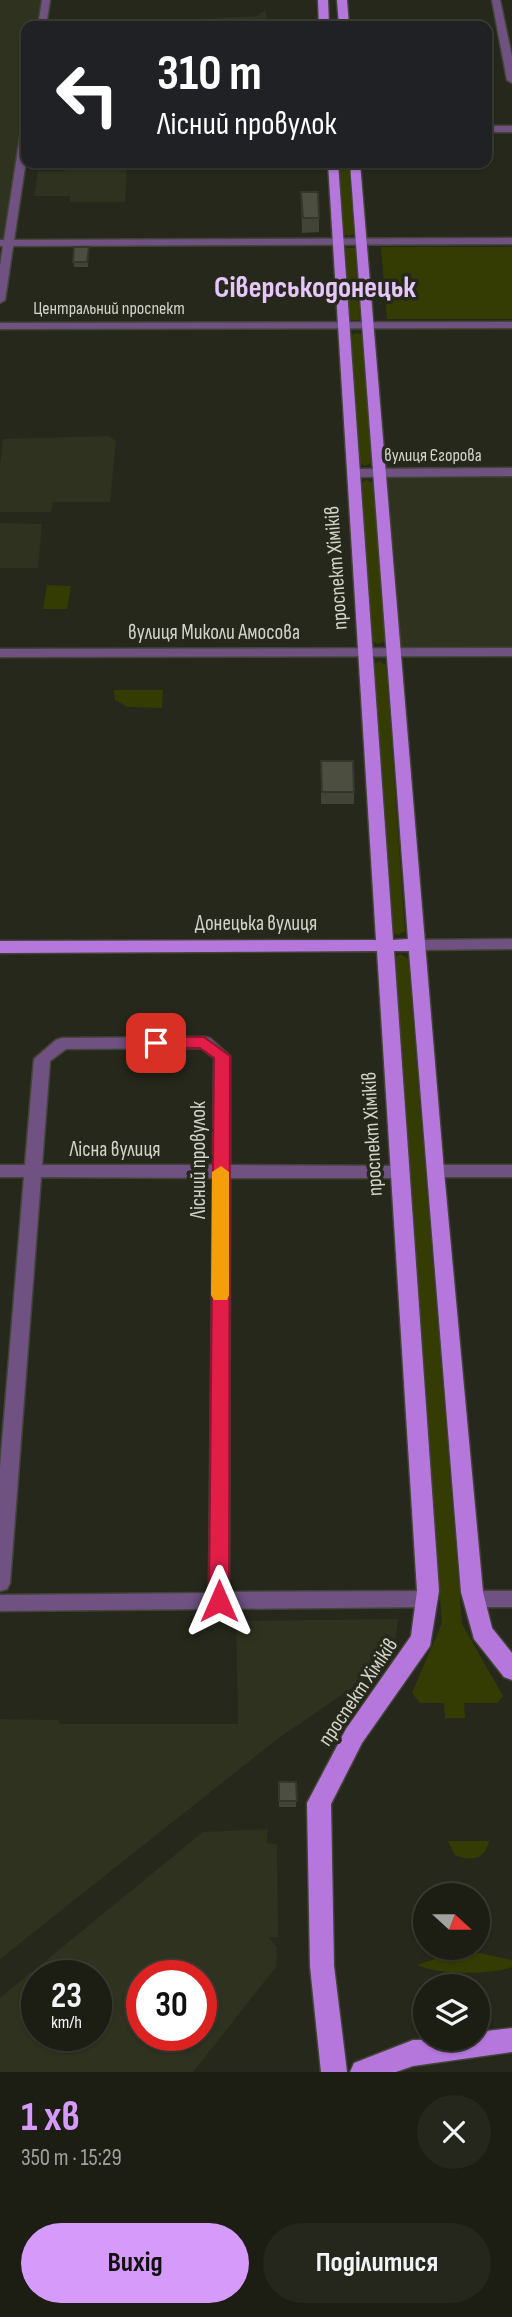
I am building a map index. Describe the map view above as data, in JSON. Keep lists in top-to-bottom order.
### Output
{
  "streets": {
    "main road": ["проспект Хіміків", "Донецька вулиця"],
    "street": [
      "Центральний проспект",
      "вулиця Єгорова",
      "вулиця Миколи Амосова",
      "Лісна вулиця",
      "Лісний провулок"
    ]
  },
  "crossings": [
    ["Центральний проспект", "проспект Хіміків"],
    ["вулиця Єгорова", "проспект Хіміків"],
    ["проспект Хіміків", "вулиця Миколи Амосова"],
    ["проспект Хіміків", "Донецька вулиця"],
    ["проспект Хіміків", "Лісна вулиця"],
    ["Лісна вулиця", "Лісний провулок"]
  ],
  "districts": ["Сіверськодонецьк"],
  "north": "right",
  "page": {
    "turn": ["310 m", "Лісний провулок"],
    "speed": "23 km/h",
    "limit": "30",
    "heading": ["1 хв", "350 m · 15:29"],
    "buttons": ["Вихід", "Поділитися"]
  }
}
